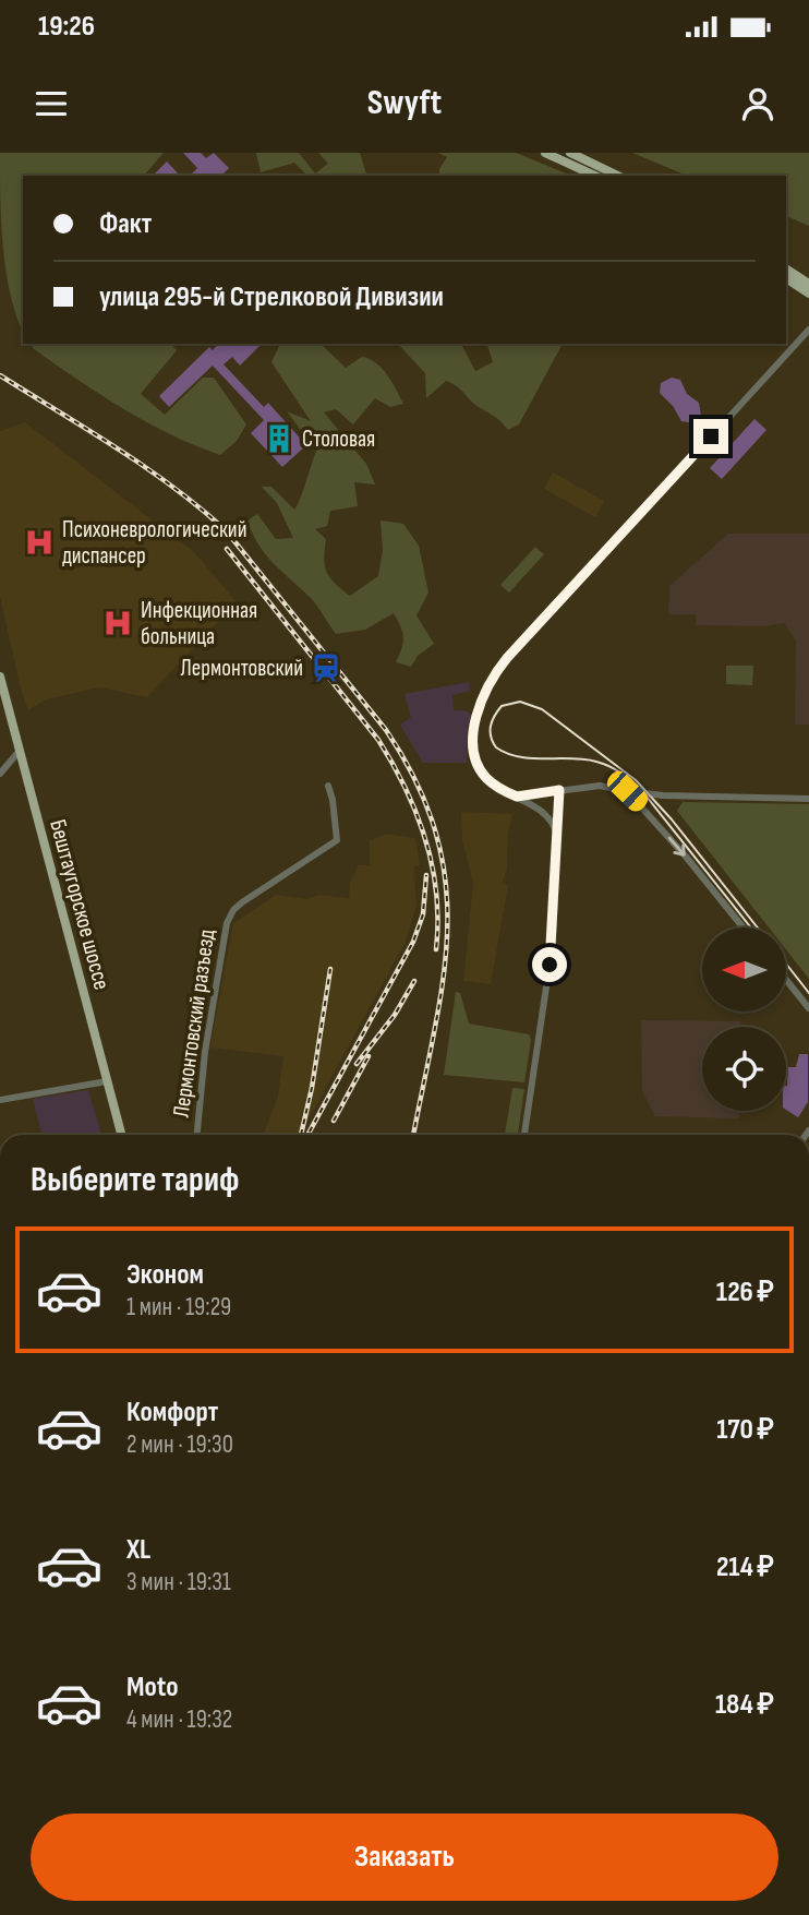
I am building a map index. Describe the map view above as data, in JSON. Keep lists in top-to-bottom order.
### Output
{
  "streets": {
    "main road": ["Бештаугорское шоссе"],
    "street": ["Лермонтовский разъезд"]
  },
  "places": {
    "building": ["Столовая"],
    "hospital": ["Психоневрологический диспансер", "Инфекционная больница"],
    "station": ["Лермонтовский"]
  },
  "north": "left",
  "page": {
    "status": "19:26",
    "header": "Swyft",
    "banner": ["Факт", "улица 295-й Стрелковой Дивизии"],
    "heading": "Выберите тариф",
    "list": [
      {
        "name": "Эконом",
        "note": "1 мин · 19:29",
        "value": "126 ₽"
      },
      {
        "name": "Комфорт",
        "note": "2 мин · 19:30",
        "value": "170 ₽"
      },
      {
        "name": "XL",
        "note": "3 мин · 19:31",
        "value": "214 ₽"
      },
      {
        "name": "Moto",
        "note": "4 мин · 19:32",
        "value": "184 ₽"
      }
    ],
    "buttons": "Заказать"
  }
}
